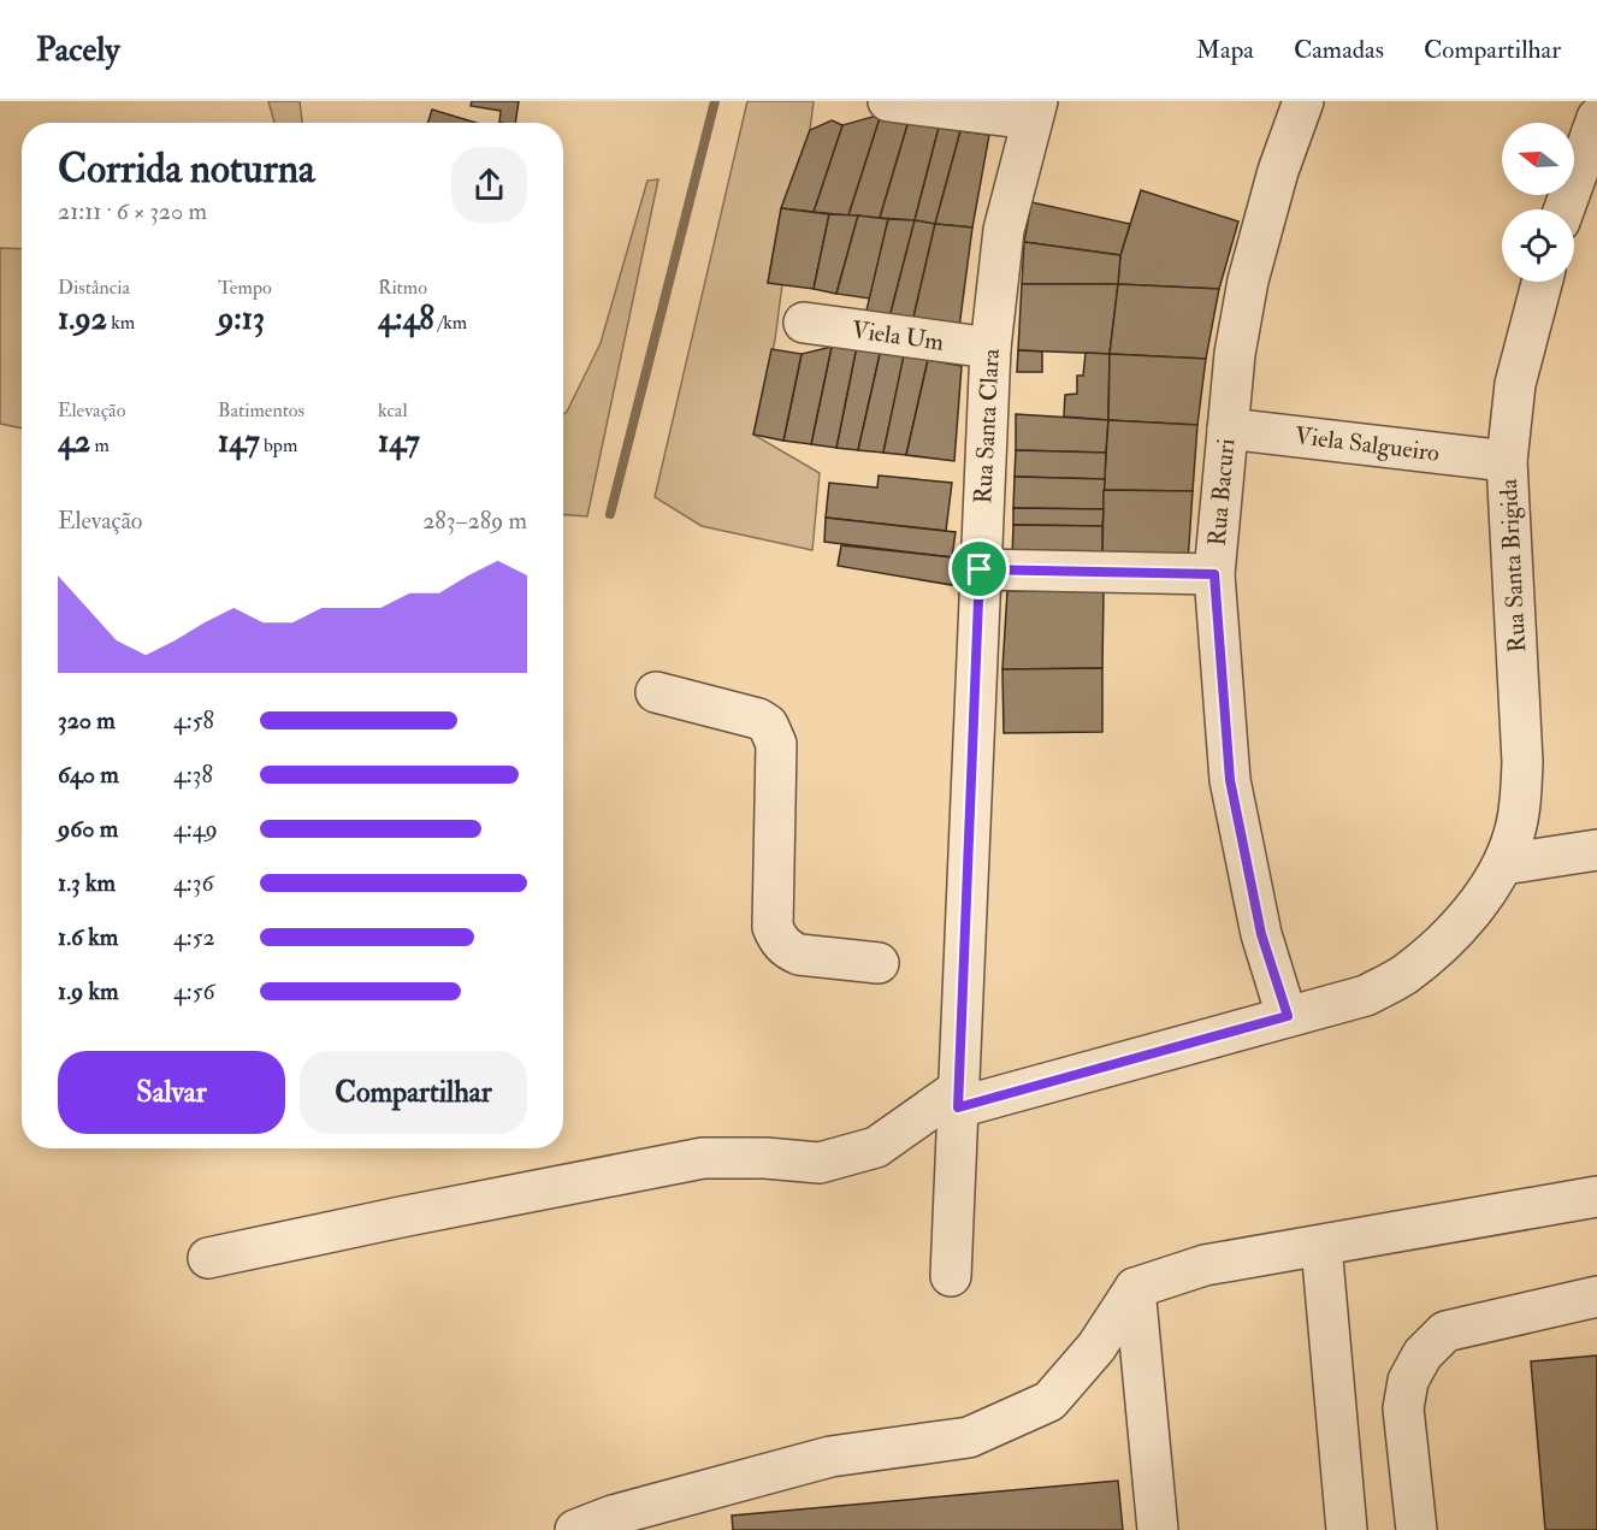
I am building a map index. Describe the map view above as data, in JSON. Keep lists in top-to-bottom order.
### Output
{
  "streets": {
    "street": [
      "Viela Um",
      "Rua Santa Clara",
      "Viela Salgueiro",
      "Rua Bacuri",
      "Rua Santa Brigida"
    ]
  },
  "crossings": [
    ["Viela Um", "Rua Santa Clara"],
    ["Rua Santa Clara", "Rua Santa Brigida"],
    ["Viela Salgueiro", "Rua Bacuri"],
    ["Viela Salgueiro", "Rua Santa Brigida"],
    ["Rua Bacuri", "Rua Santa Brigida"]
  ],
  "north": "left",
  "page": {
    "header": "Pacely",
    "nav": ["Mapa", "Camadas", "Compartilhar"],
    "heading": ["Corrida noturna", "21:11 · 6 × 320 m"],
    "stats": [
      ["Distância", "1.92 km"],
      ["Tempo", "9:13"],
      ["Ritmo", "4:48 /km"],
      ["Elevação", "42 m"],
      ["Batimentos", "147 bpm"],
      ["kcal", "147"]
    ],
    "chart": ["Elevação", "283–289 m"],
    "list": [
      {
        "name": "320 m",
        "note": "4:58"
      },
      {
        "name": "640 m",
        "note": "4:38"
      },
      {
        "name": "960 m",
        "note": "4:49"
      },
      {
        "name": "1.3 km",
        "note": "4:36"
      },
      {
        "name": "1.6 km",
        "note": "4:52"
      },
      {
        "name": "1.9 km",
        "note": "4:56"
      }
    ],
    "buttons": ["Salvar", "Compartilhar"]
  }
}
